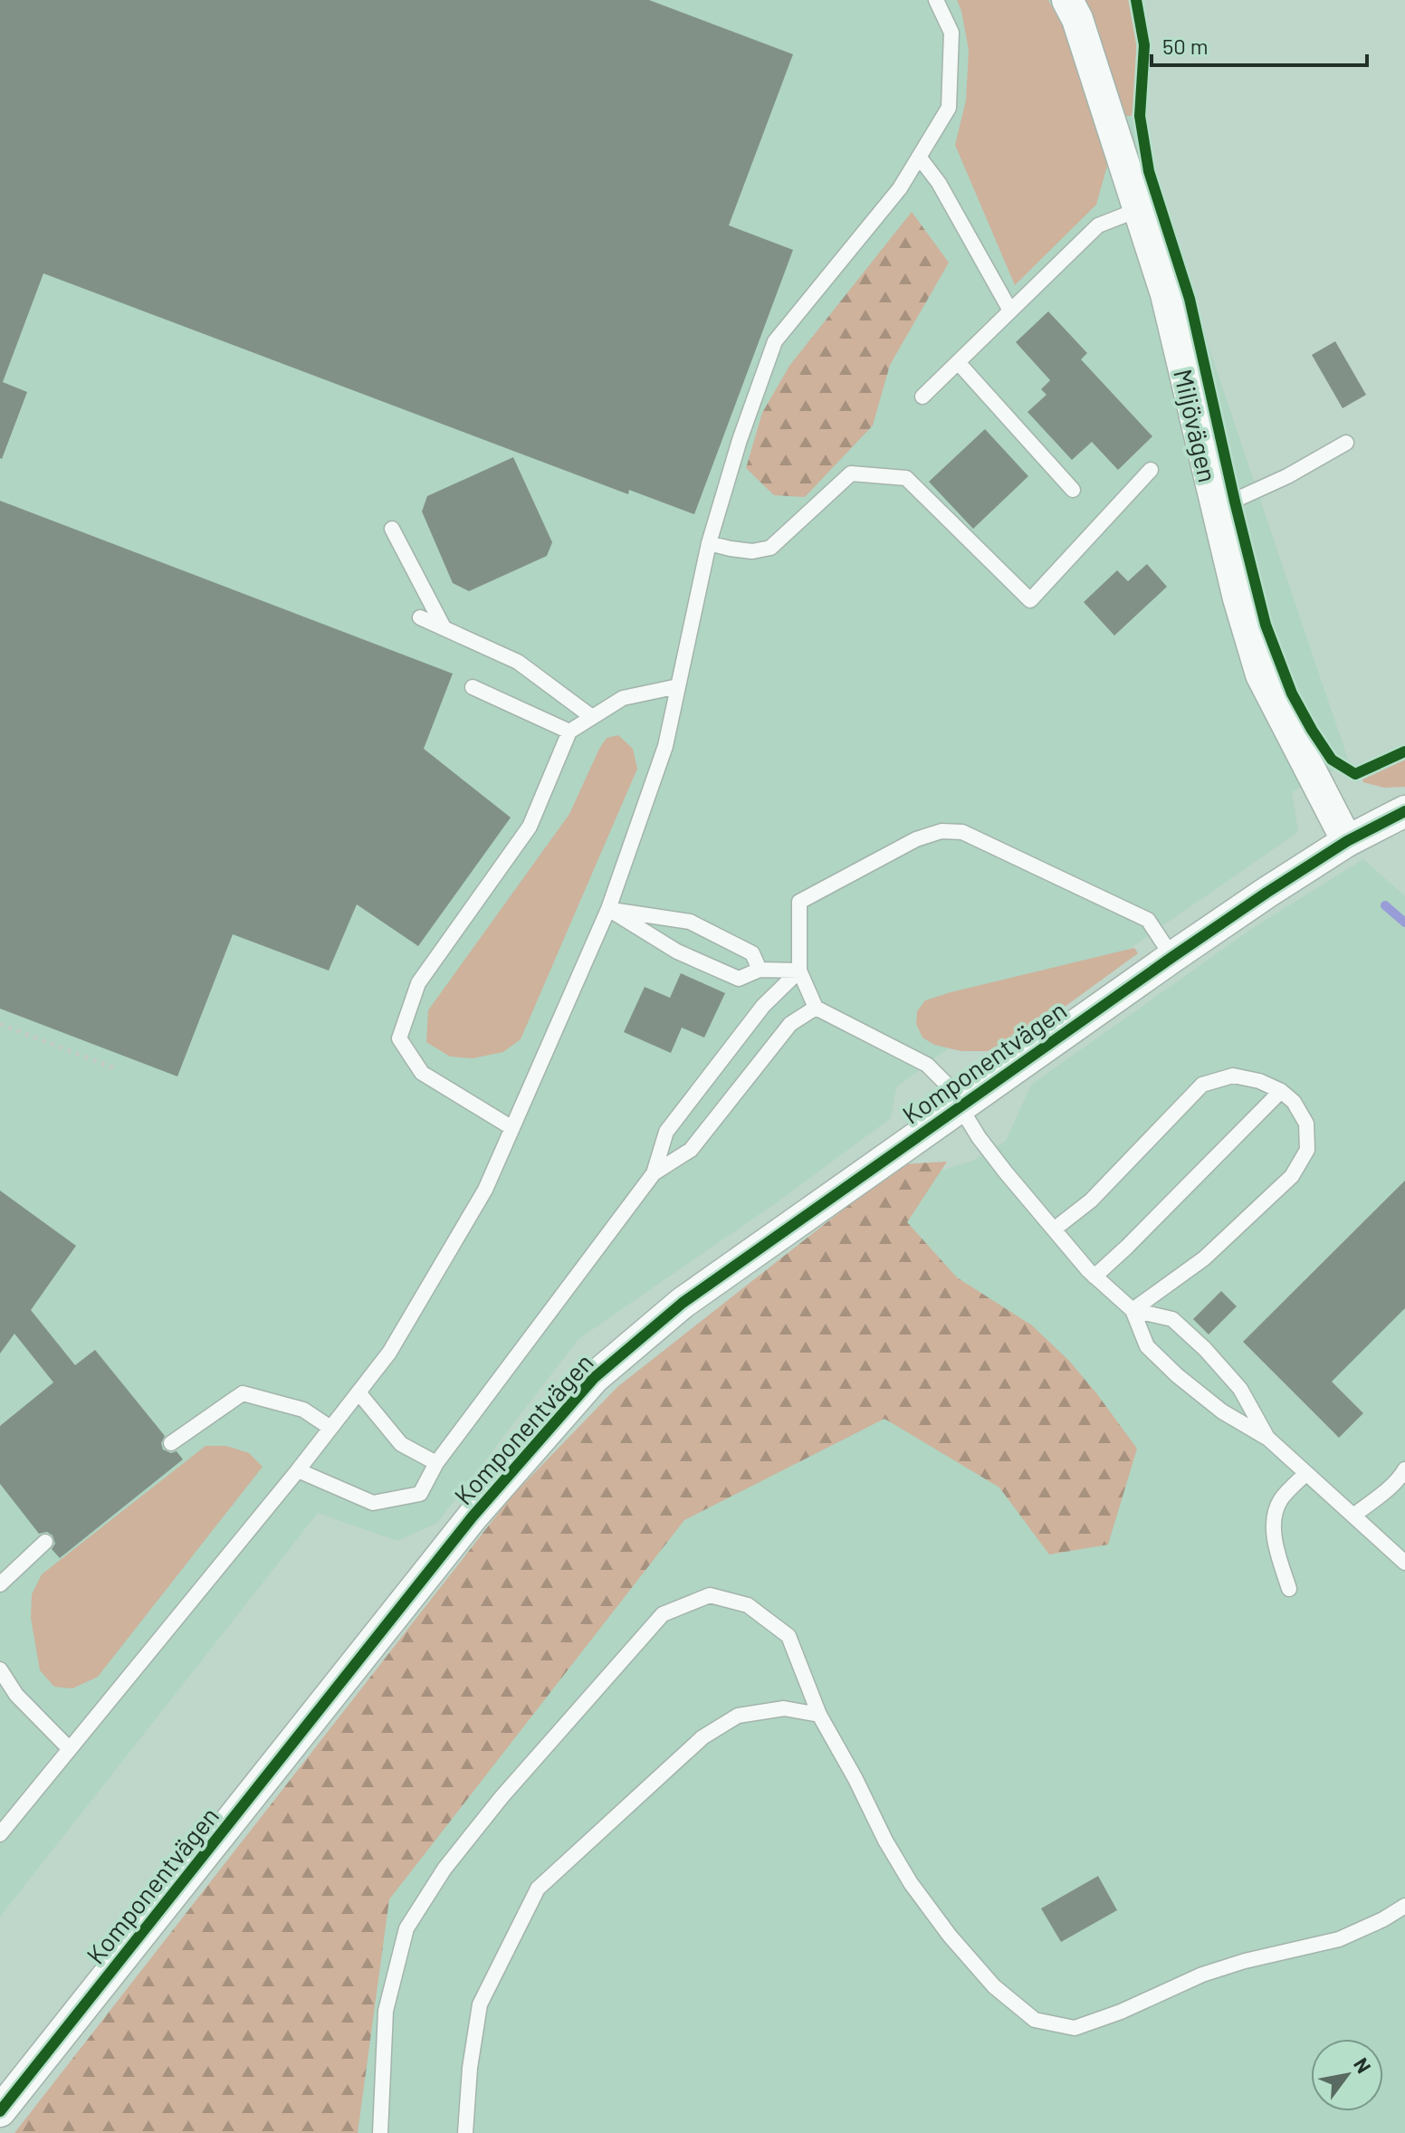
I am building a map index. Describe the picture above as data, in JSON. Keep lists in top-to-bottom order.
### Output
{
  "streets": {
    "street": ["Miljövägen", "Komponentvägen"]
  },
  "crossings": [
    ["Miljövägen", "Komponentvägen"]
  ],
  "scale_bar": "50 m",
  "north": "top right"
}
